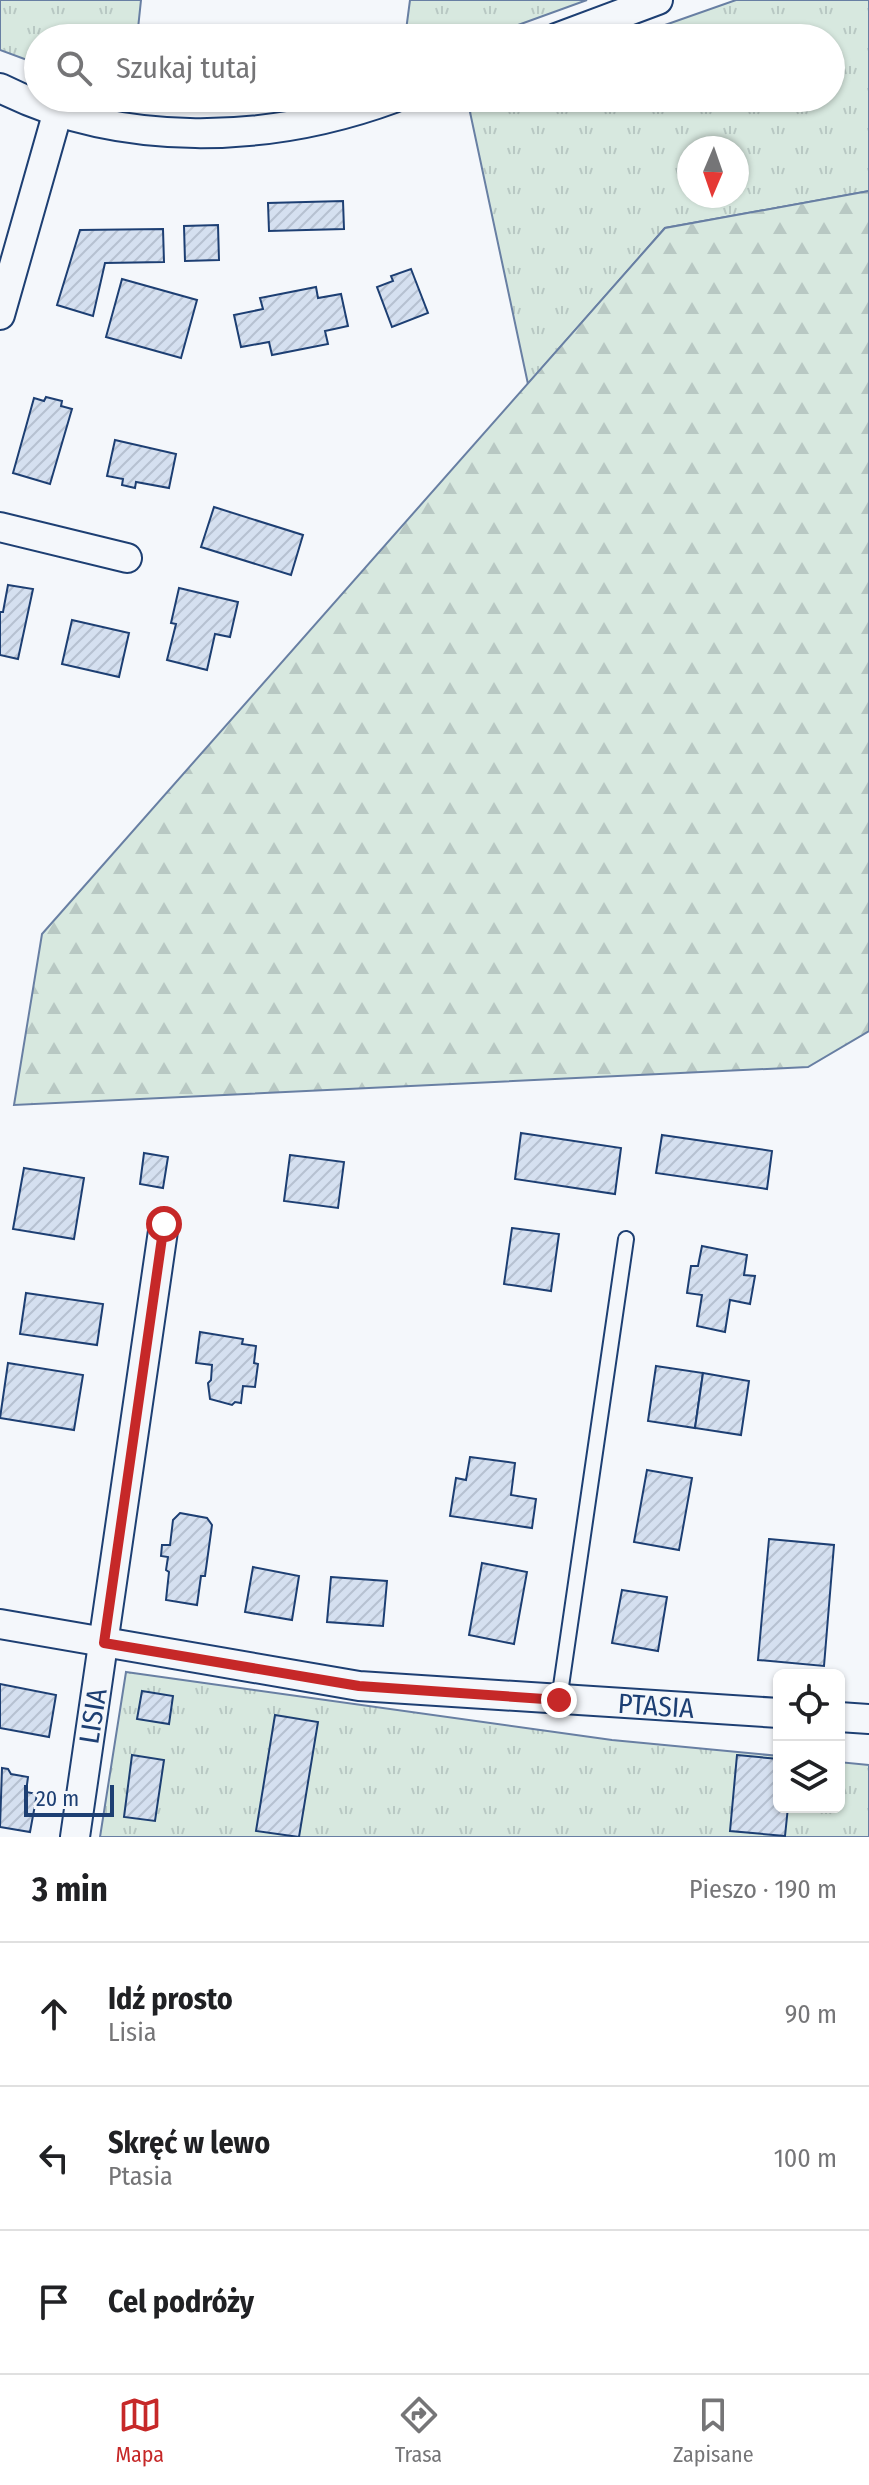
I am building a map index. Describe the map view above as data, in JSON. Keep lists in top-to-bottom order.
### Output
{
  "streets": {
    "street": ["PTASIA", "LISIA"]
  },
  "crossings": [
    ["PTASIA", "LISIA"]
  ],
  "scale_bar": "20 m",
  "north": "bottom",
  "page": {
    "search": "Szukaj tutaj",
    "scale": "20 m",
    "heading": ["3 min", "Pieszo · 190 m"],
    "list": [
      ["Idź prosto", "Lisia", "90 m"],
      ["Skręć w lewo", "Ptasia", "100 m"],
      "Cel podróży"
    ],
    "nav": ["Mapa", "Trasa", "Zapisane"]
  }
}
